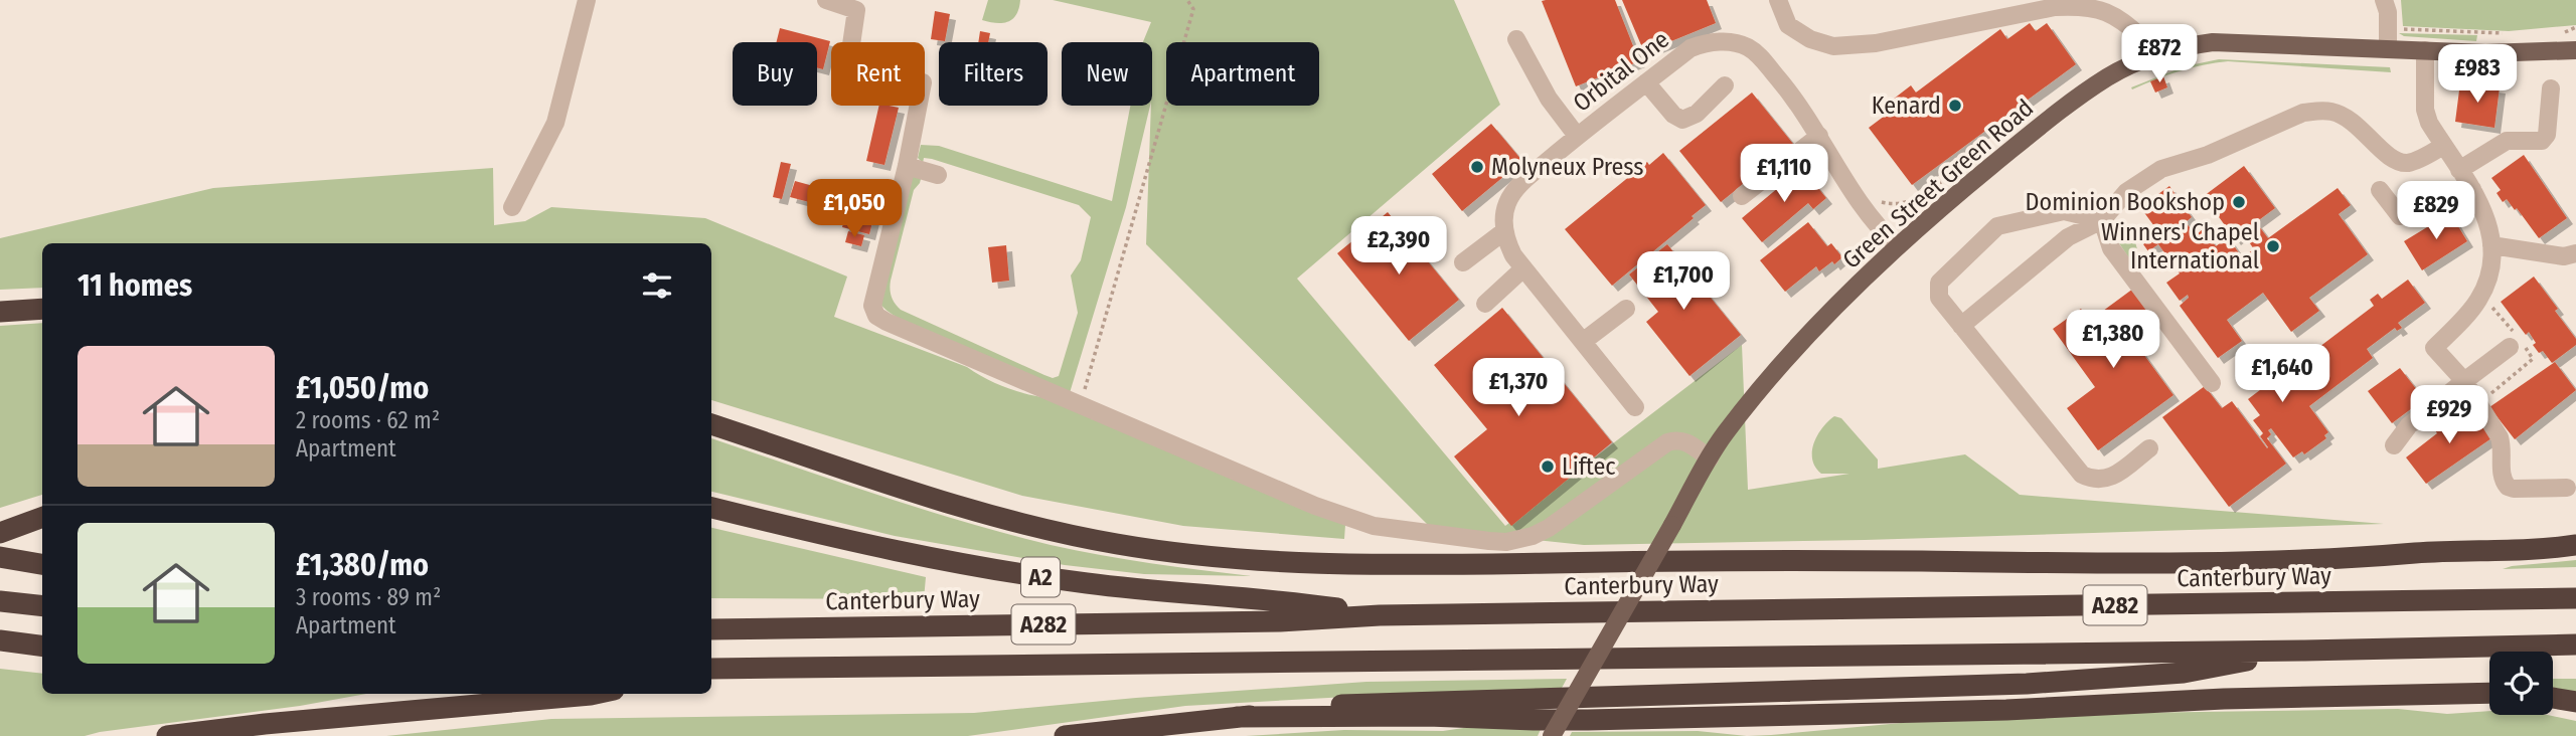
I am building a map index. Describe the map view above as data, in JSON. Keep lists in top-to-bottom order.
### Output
{
  "streets": {
    "highway": ["A2", "Canterbury Way", "A282"],
    "main road": ["Green Street Green Road"],
    "street": ["Orbital One"]
  },
  "crossings": [
    ["Orbital One", "Green Street Green Road"],
    ["A2", "Canterbury Way"]
  ],
  "places": [
    "Kenard",
    "Molyneux Press",
    "Dominion Bookshop",
    "Winners' Chapel International",
    "Liftec"
  ],
  "page": {
    "price": [
      "£872",
      "£983",
      "£1,110",
      "£1,050",
      "£829",
      "£2,390",
      "£1,700",
      "£1,380",
      "£1,640",
      "£1,370",
      "£929"
    ],
    "chip": [
      "Buy",
      "Rent",
      "Filters",
      "New",
      "Apartment"
    ],
    "heading": "11 homes",
    "list": [
      {
        "name": "£1,050/mo",
        "note": "2 rooms · 62 m² · Apartment"
      },
      {
        "name": "£1,380/mo",
        "note": "3 rooms · 89 m² · Apartment"
      }
    ]
  }
}
